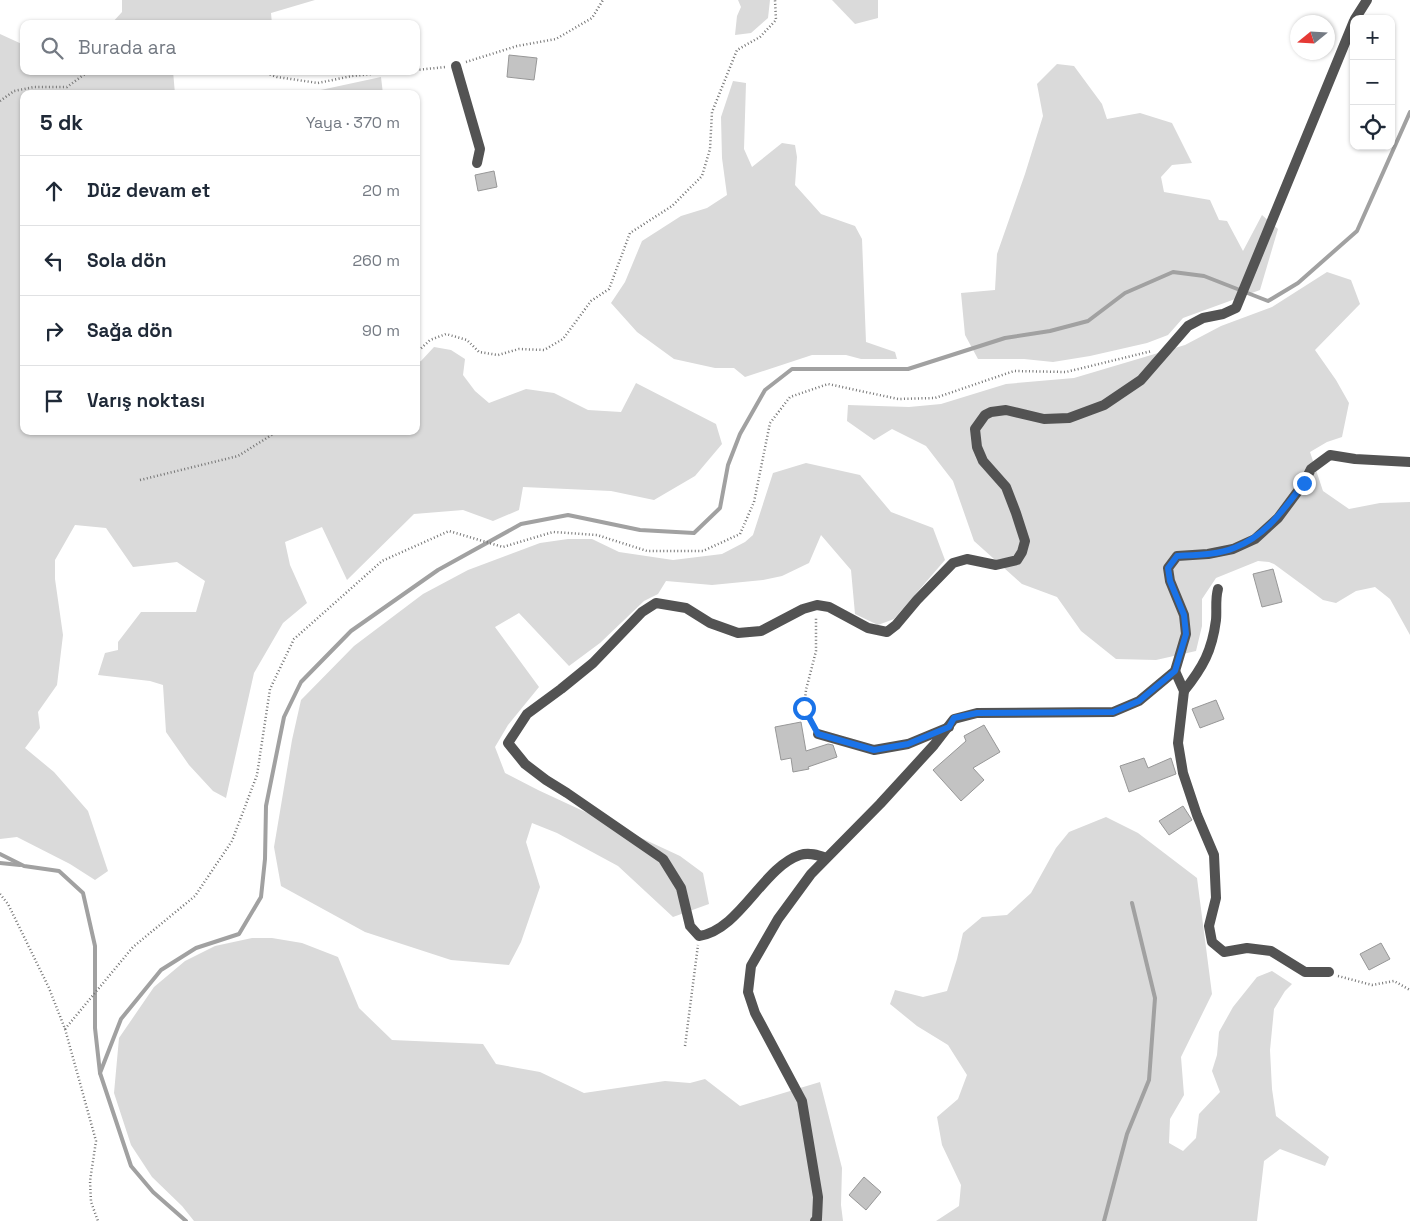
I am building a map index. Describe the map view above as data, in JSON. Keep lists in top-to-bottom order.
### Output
{
  "north": "left",
  "page": {
    "map_buttons": ["+", "−"],
    "search": "Burada ara",
    "heading": ["5 dk", "Yaya · 370 m"],
    "list": [
      ["Düz devam et", "20 m"],
      ["Sola dön", "260 m"],
      ["Sağa dön", "90 m"],
      "Varış noktası"
    ]
  }
}
